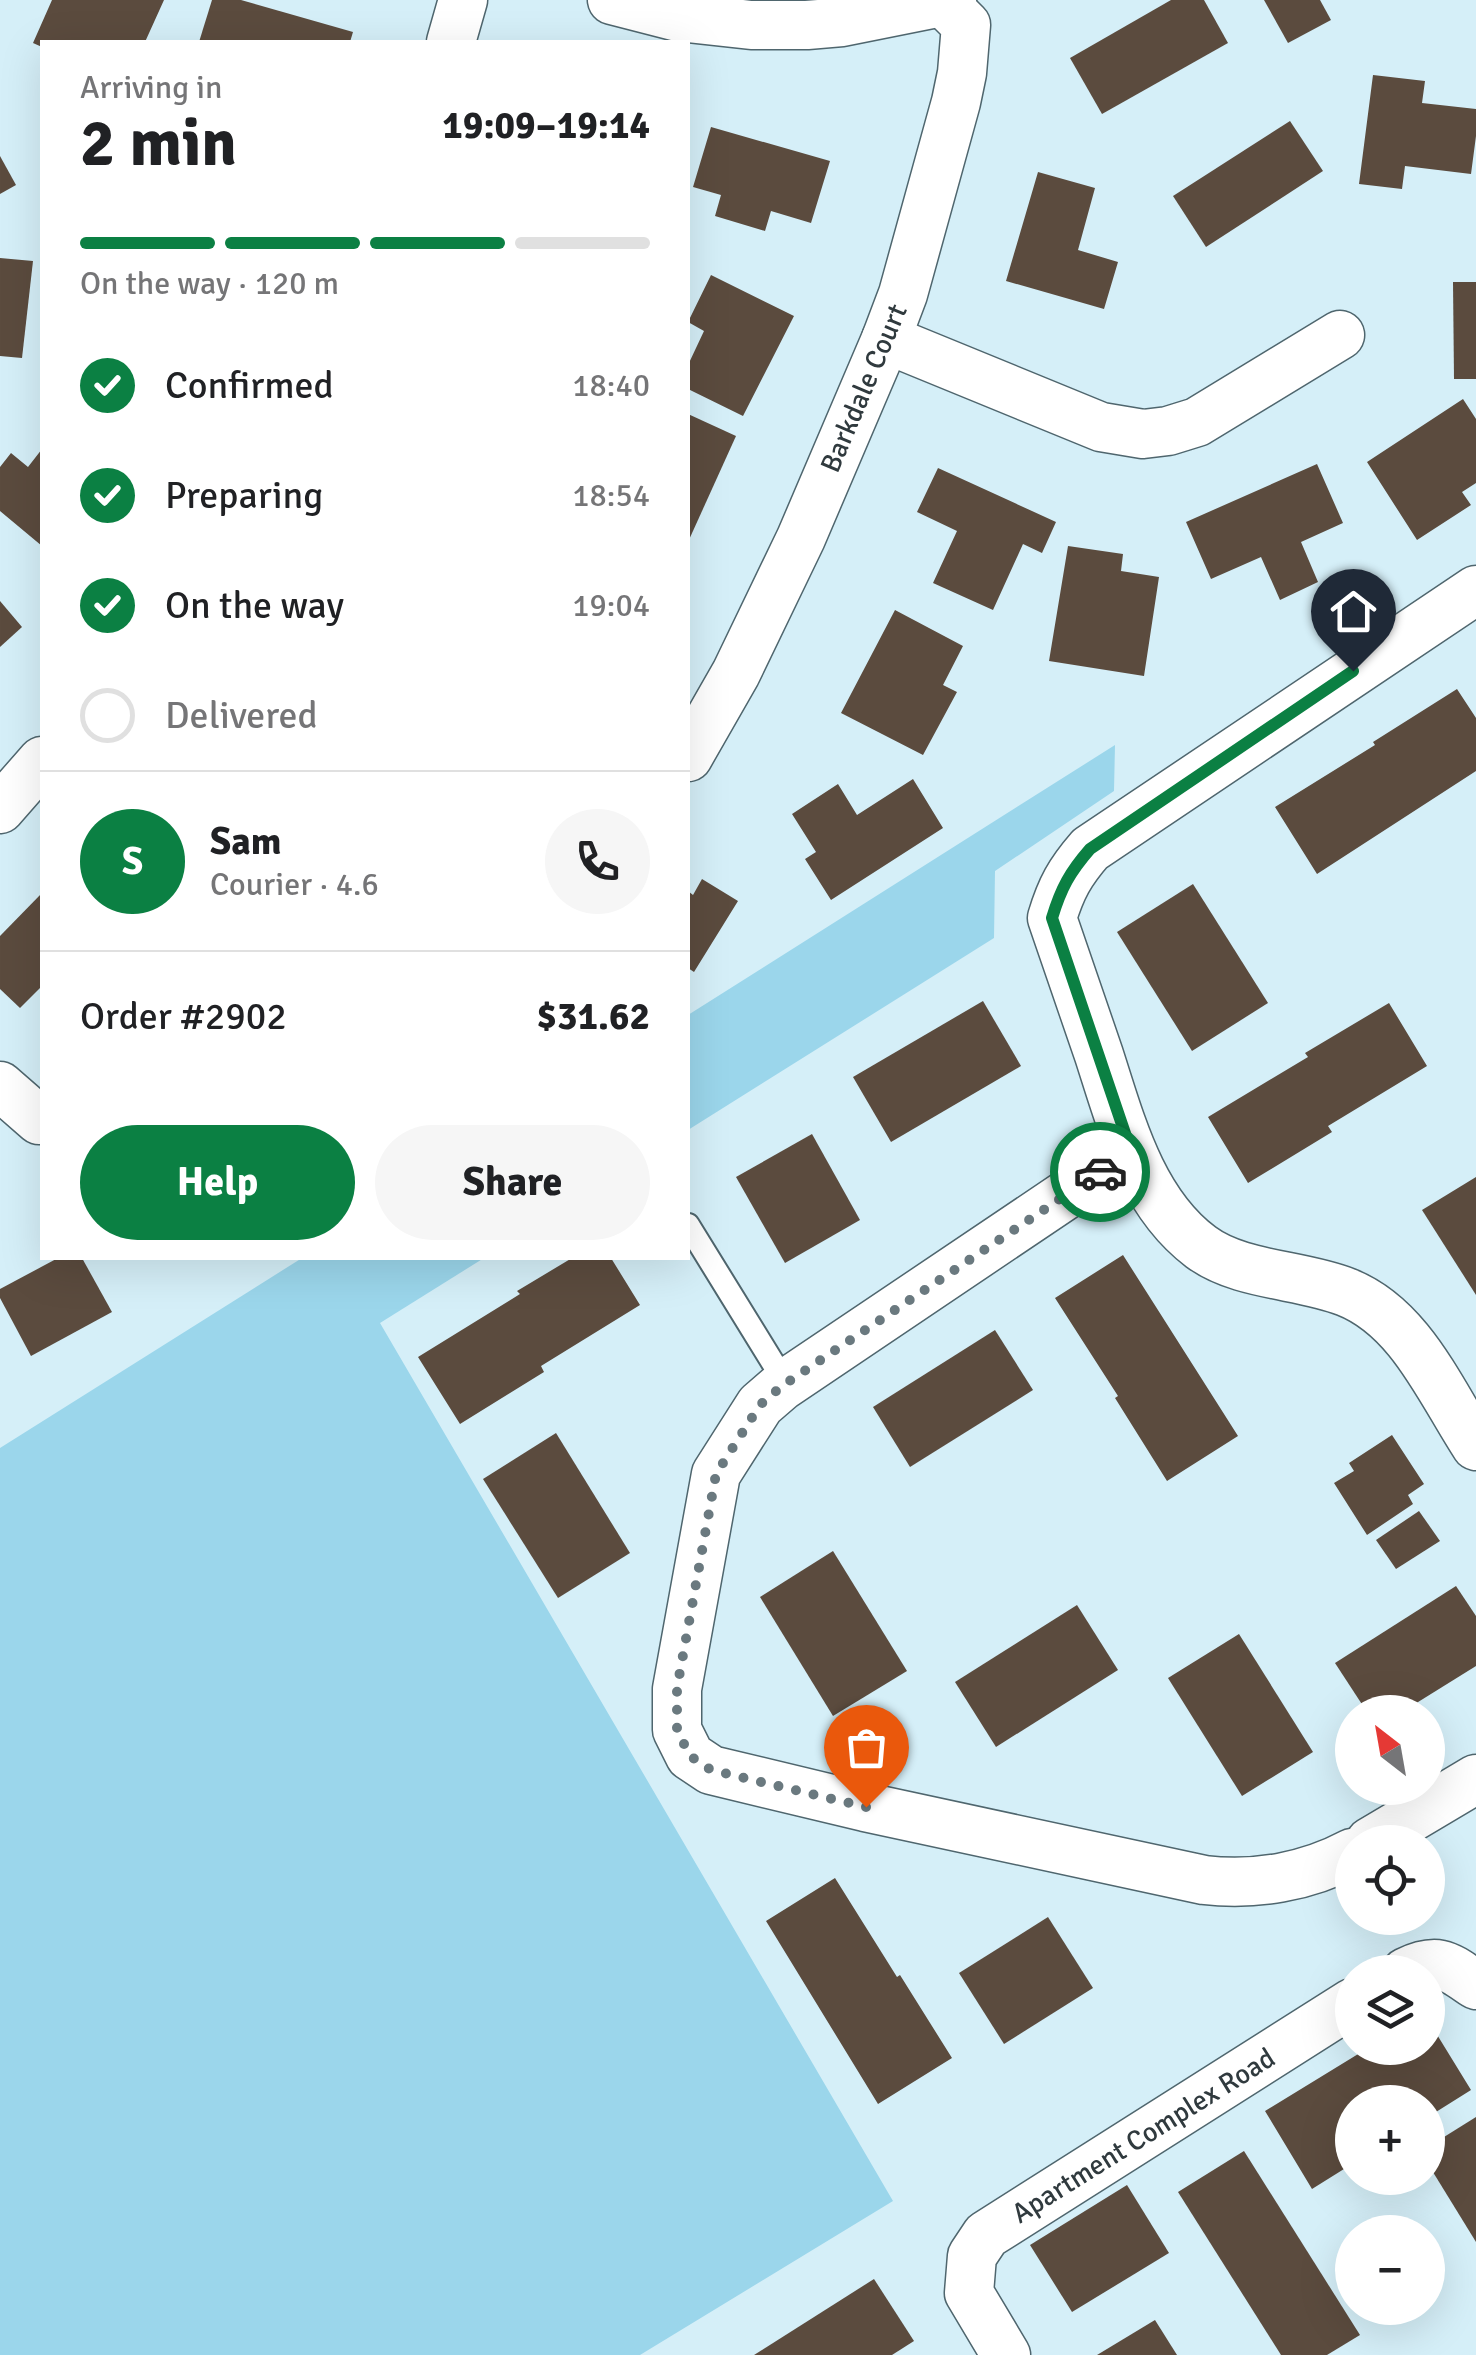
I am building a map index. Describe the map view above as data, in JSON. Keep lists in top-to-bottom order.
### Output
{
  "streets": {
    "street": ["Barkdale Court", "Apartment Complex Road"]
  },
  "north": "top left",
  "page": {
    "heading": ["2 min", "Arriving in", "19:09–19:14"],
    "panel": [
      "Sam",
      "Courier · 4.6",
      "Order #2902",
      "$31.62"
    ],
    "bar": "On the way · 120 m",
    "list": [
      ["Confirmed", "18:40"],
      ["Preparing", "18:54"],
      ["On the way", "19:04"],
      "Delivered"
    ],
    "round": "S",
    "buttons": ["Help", "Share"],
    "map_buttons": ["+", "−"]
  }
}
